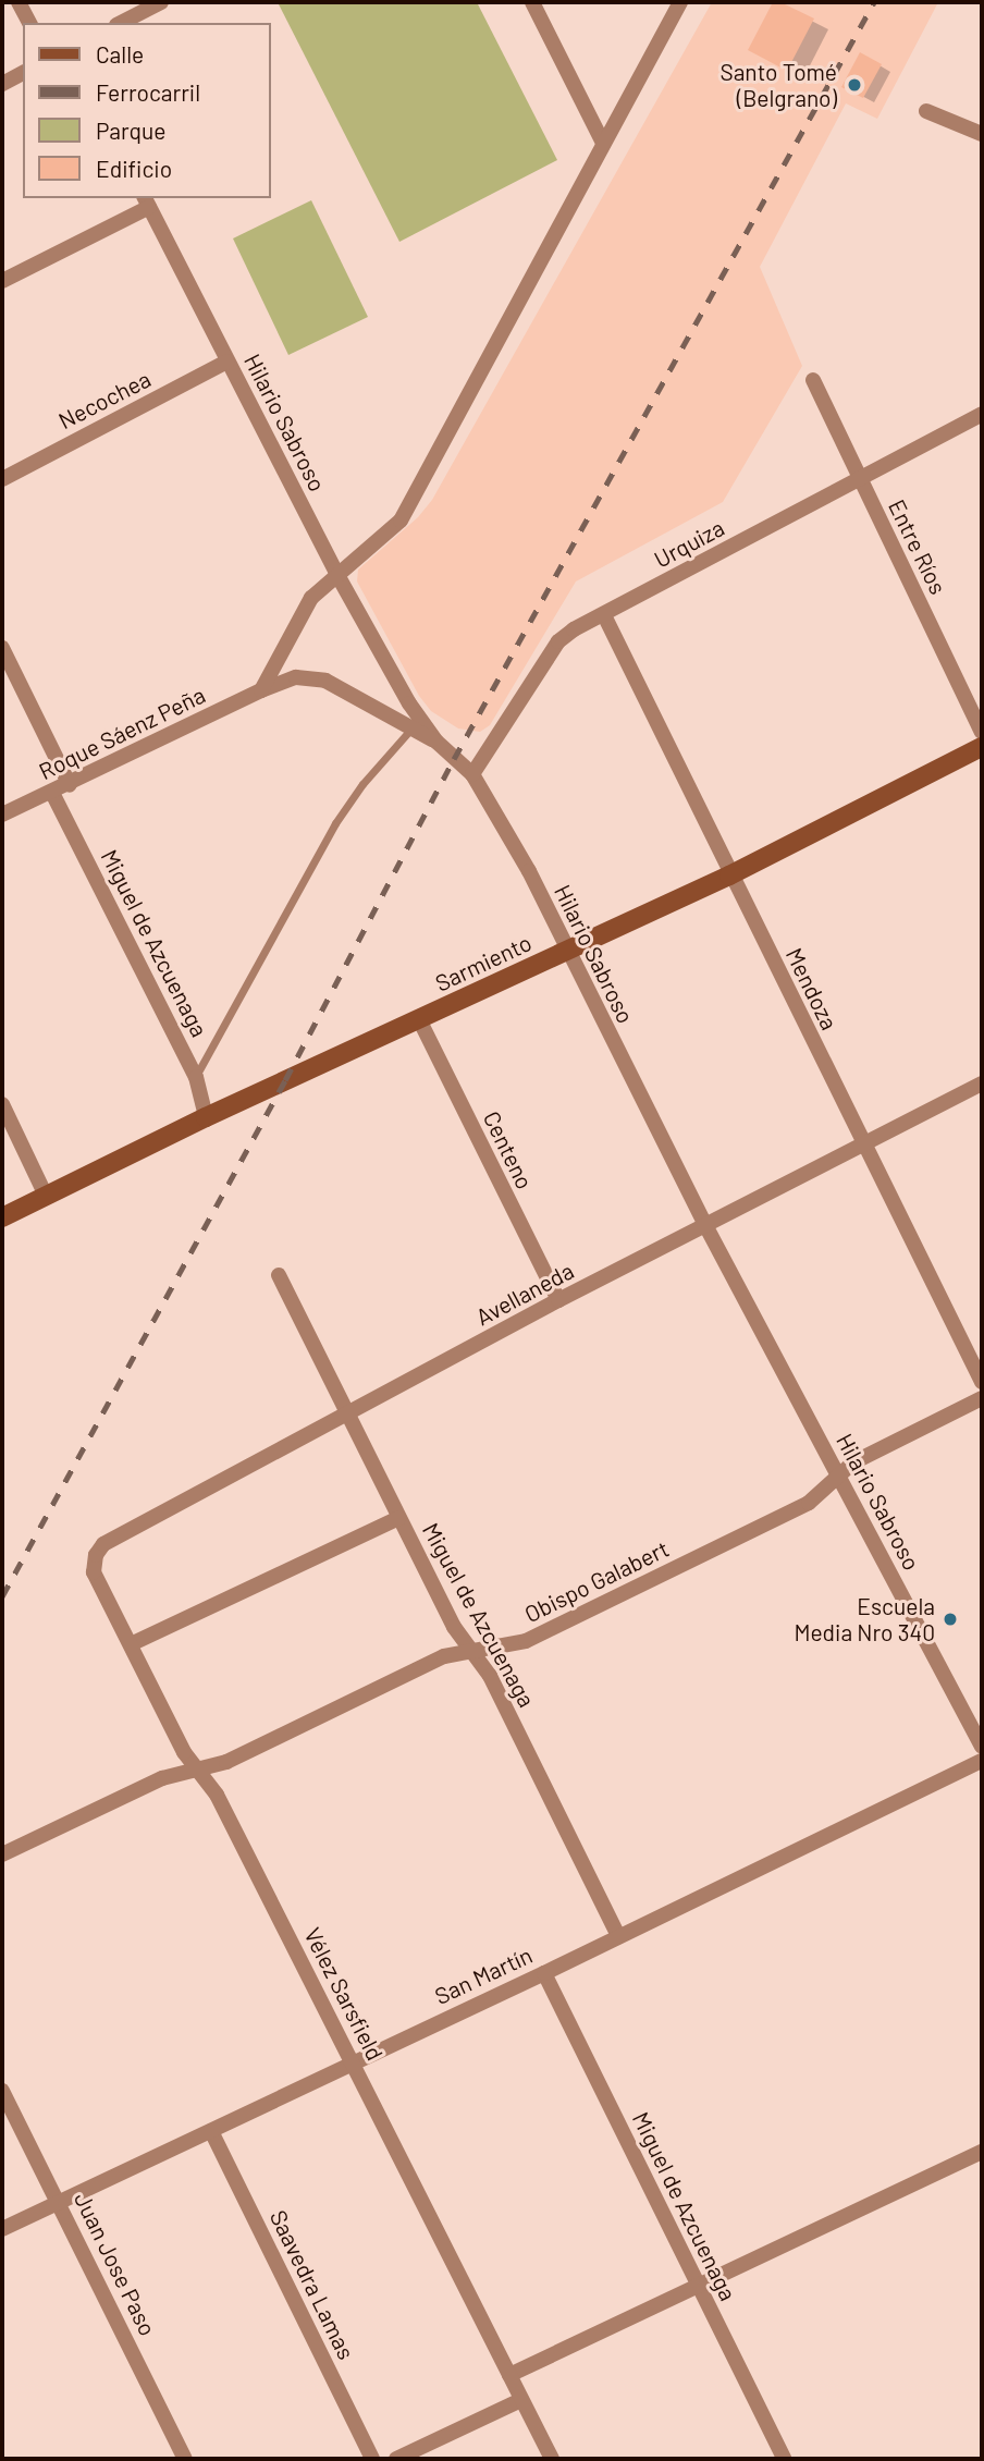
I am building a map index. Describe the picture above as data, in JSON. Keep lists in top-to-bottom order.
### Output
{
  "streets": {
    "street": [
      "Necochea",
      "Hilario Sabroso",
      "Urquiza",
      "Entre Ríos",
      "Roque Sáenz Peña",
      "Miguel de Azcuenaga",
      "Sarmiento",
      "Mendoza",
      "Centeno",
      "Avellaneda",
      "Obispo Galabert",
      "San Martín",
      "Vélez Sarsfield",
      "Juan Jose Paso",
      "Saavedra Lamas"
    ]
  },
  "crossings": [
    ["Necochea", "Hilario Sabroso"],
    ["Hilario Sabroso", "Urquiza"],
    ["Hilario Sabroso", "Roque Sáenz Peña"],
    ["Hilario Sabroso", "Sarmiento"],
    ["Hilario Sabroso", "Avellaneda"],
    ["Hilario Sabroso", "Obispo Galabert"],
    ["Urquiza", "Entre Ríos"],
    ["Urquiza", "Mendoza"],
    ["Roque Sáenz Peña", "Miguel de Azcuenaga"],
    ["Miguel de Azcuenaga", "Sarmiento"],
    ["Miguel de Azcuenaga", "Avellaneda"],
    ["Miguel de Azcuenaga", "Obispo Galabert"],
    ["Miguel de Azcuenaga", "San Martín"],
    ["Sarmiento", "Mendoza"],
    ["Sarmiento", "Centeno"],
    ["Mendoza", "Avellaneda"],
    ["Centeno", "Avellaneda"],
    ["Avellaneda", "Vélez Sarsfield"],
    ["Obispo Galabert", "Vélez Sarsfield"],
    ["San Martín", "Vélez Sarsfield"],
    ["San Martín", "Juan Jose Paso"],
    ["San Martín", "Saavedra Lamas"]
  ],
  "places": ["Santo Tomé (Belgrano)", "Escuela Media Nro 340"],
  "legend": [
    "Calle",
    "Ferrocarril",
    "Parque",
    "Edificio"
  ]
}
